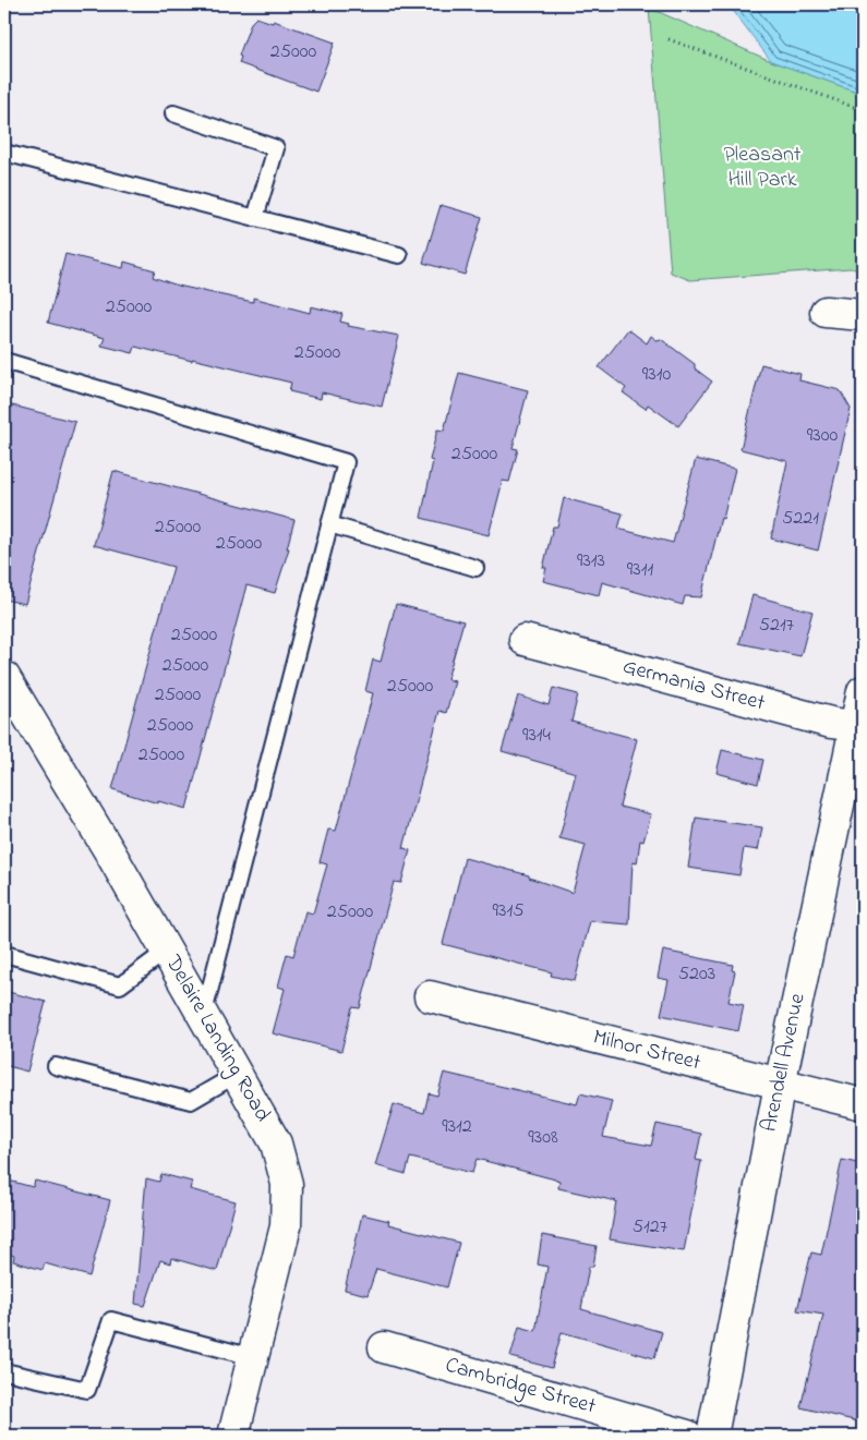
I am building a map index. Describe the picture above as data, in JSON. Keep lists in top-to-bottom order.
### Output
{
  "streets": {
    "street": [
      "Germania Street",
      "Delaire Landing Road",
      "Milnor Street",
      "Arendell Avenue",
      "Cambridge Street"
    ]
  },
  "crossings": [
    ["Germania Street", "Arendell Avenue"],
    ["Milnor Street", "Arendell Avenue"]
  ],
  "parks": ["Pleasant Hill Park"],
  "house_numbers": [
    "25000",
    "25000",
    "25000",
    "9310",
    "9300",
    "25000",
    "5221",
    "25000",
    "25000",
    "9313",
    "9311",
    "5217",
    "25000",
    "25000",
    "25000",
    "25000",
    "25000",
    "9314",
    "25000",
    "9315",
    "25000",
    "5203",
    "9312",
    "9308",
    "5127"
  ]
}
